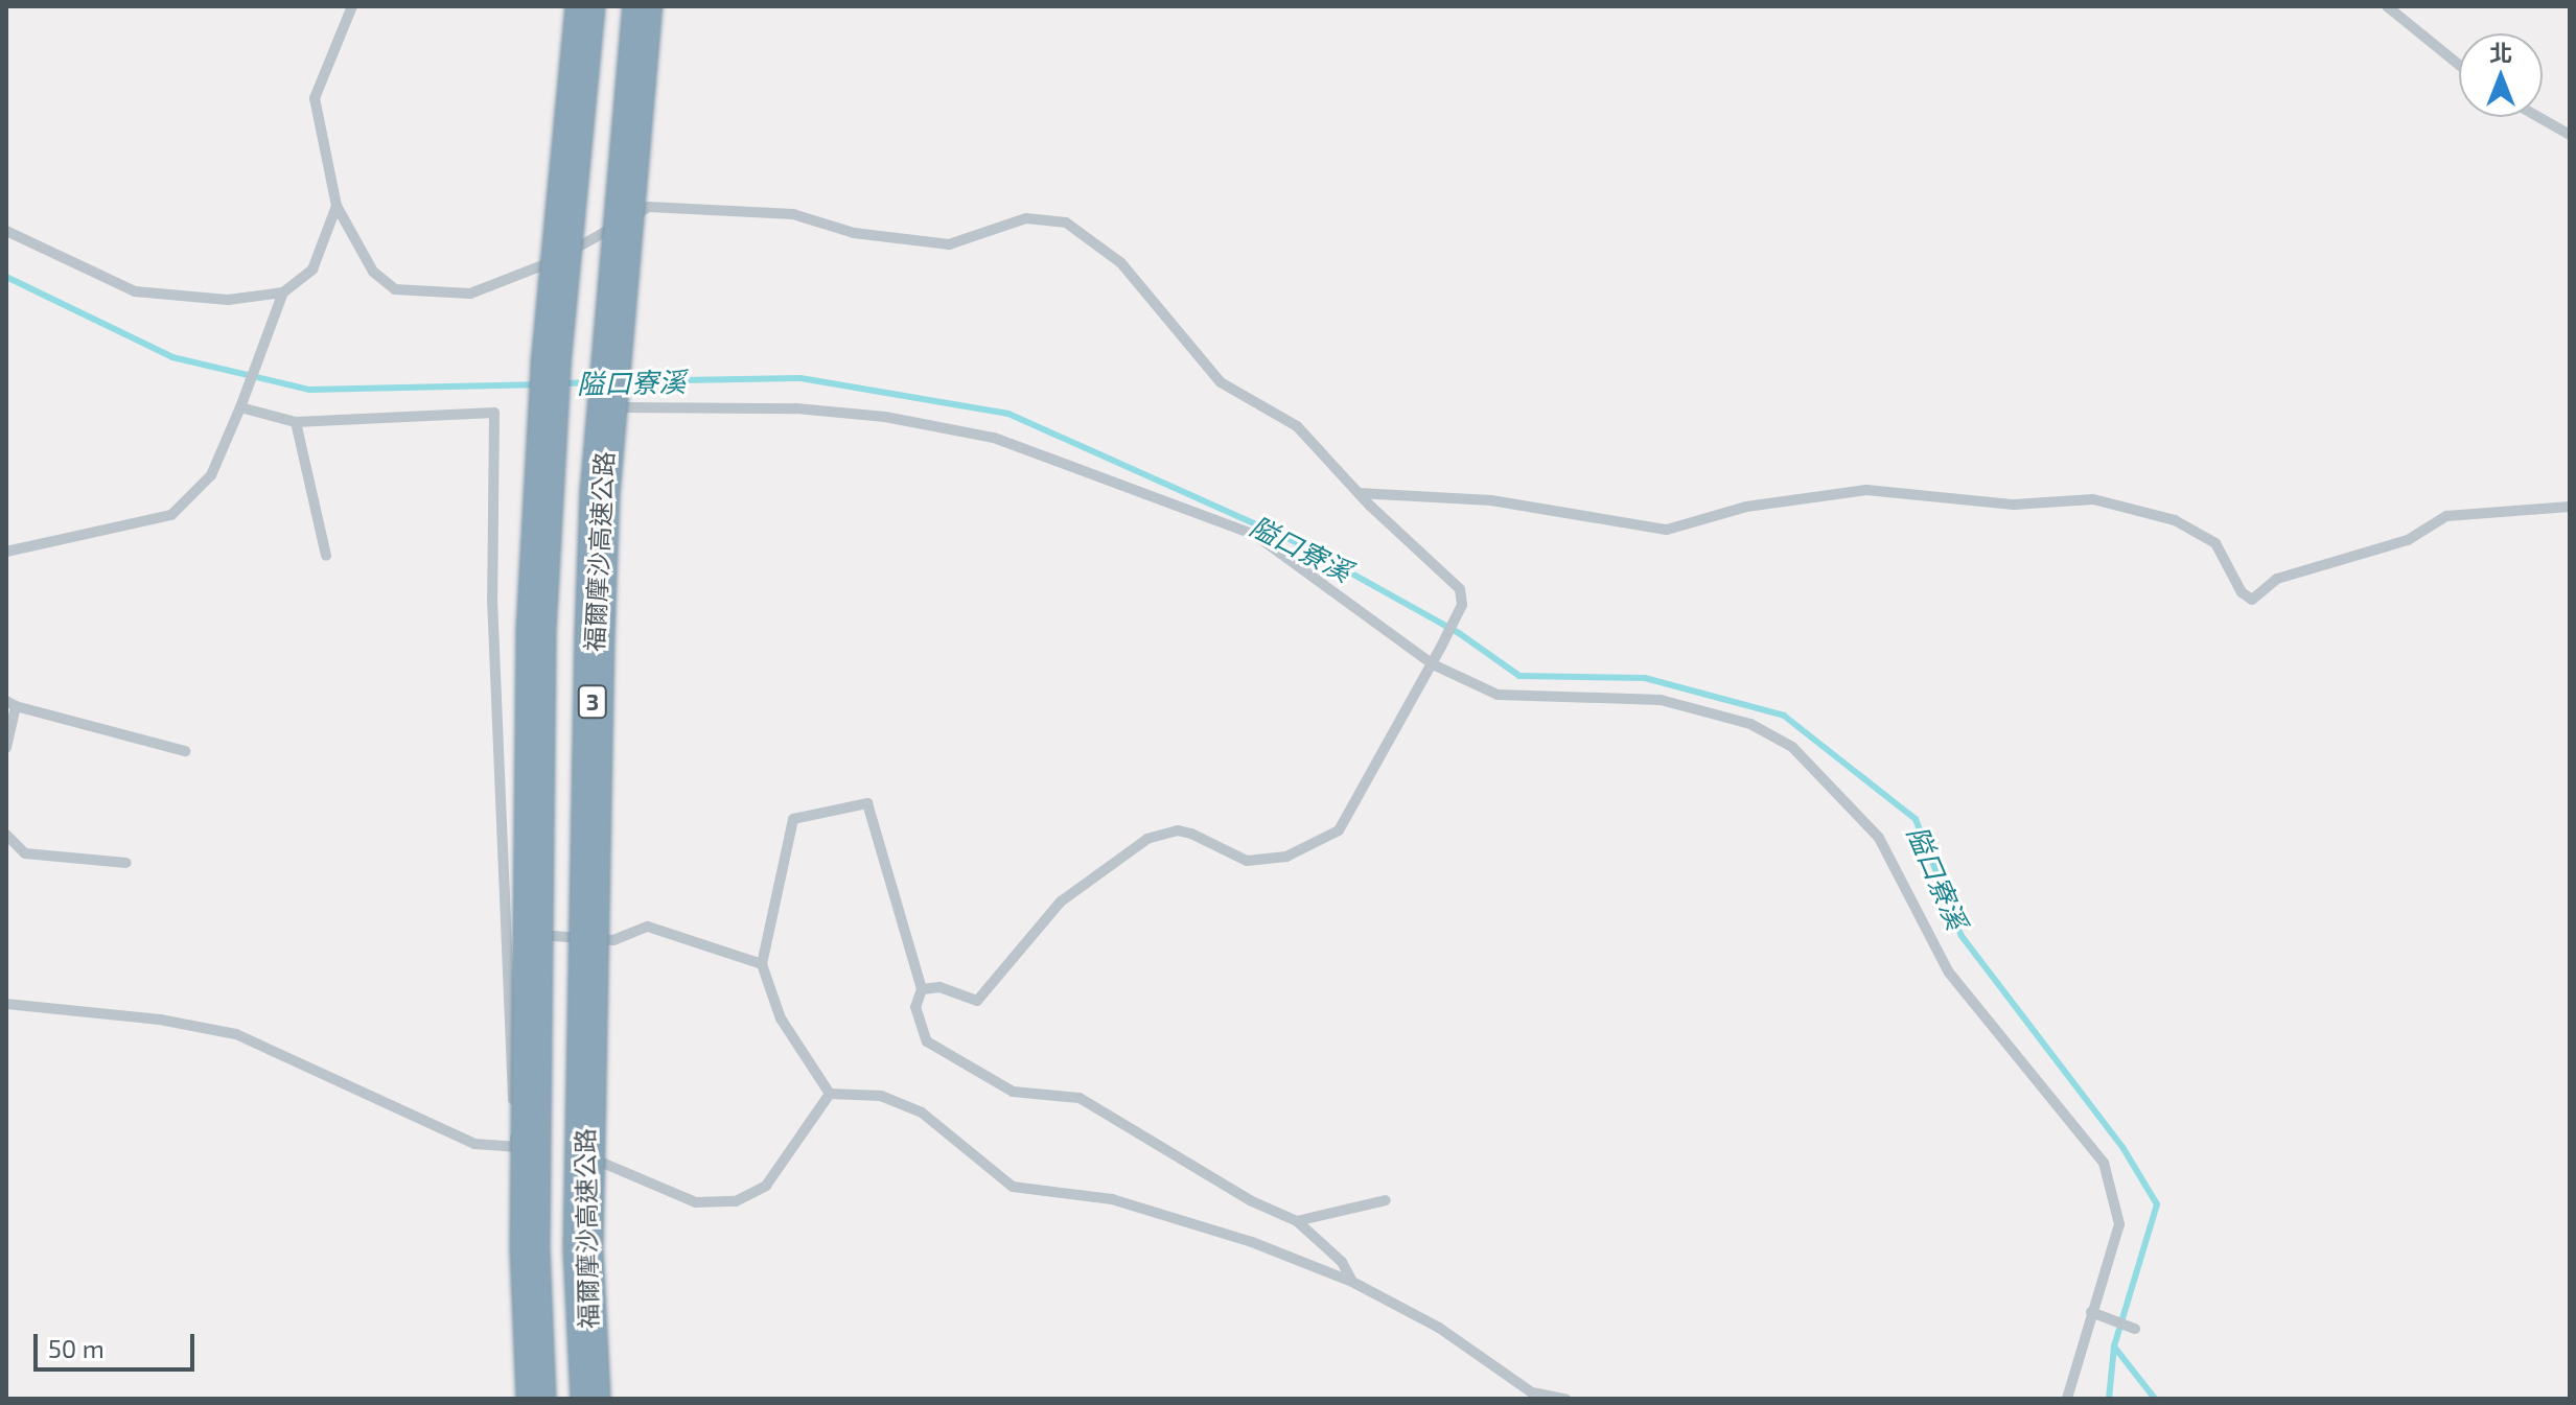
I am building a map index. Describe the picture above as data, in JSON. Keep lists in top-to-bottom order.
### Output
{
  "streets": {
    "highway": ["福爾摩沙高速公路", "3"]
  },
  "water": ["隘口寮溪"],
  "scale_bar": "50 m",
  "north": "top"
}
